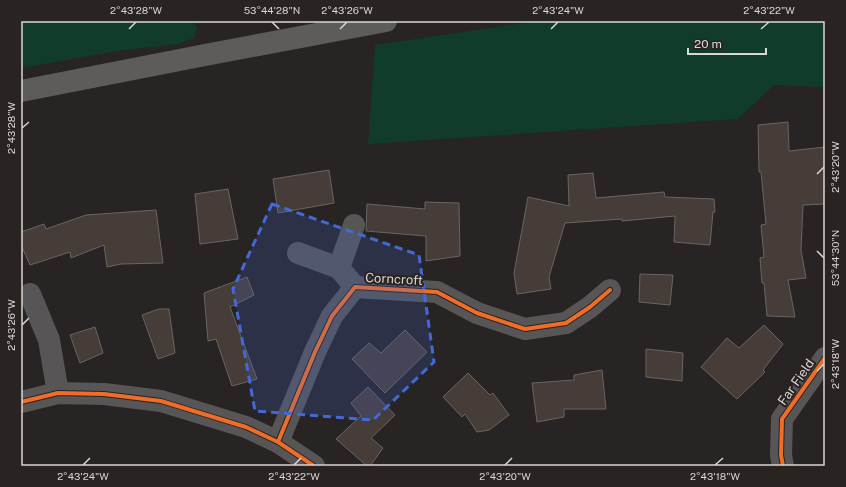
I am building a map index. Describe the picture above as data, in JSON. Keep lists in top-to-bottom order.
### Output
{
  "streets": {
    "street": ["Corncroft", "Far Field"]
  },
  "scale_bar": "20 m",
  "coordinates": [
    "2°43'28\"W",
    "53°44'28\"N",
    "2°43'26\"W",
    "2°43'24\"W",
    "2°43'22\"W",
    "2°43'20\"W",
    "53°44'30\"N",
    "2°43'18\"W"
  ]
}
